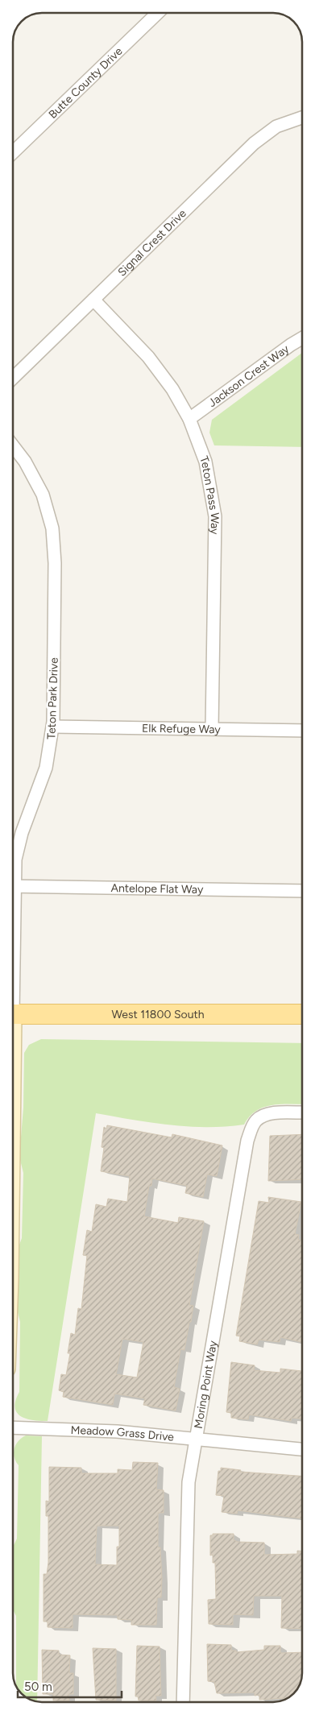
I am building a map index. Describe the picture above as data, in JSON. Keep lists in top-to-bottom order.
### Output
{
  "streets": {
    "main road": ["West 11800 South"],
    "street": [
      "Butte County Drive",
      "Signal Crest Drive",
      "Jackson Crest Way",
      "Teton Pass Way",
      "Teton Park Drive",
      "Elk Refuge Way",
      "Antelope Flat Way",
      "Moring Point Way",
      "Meadow Grass Drive"
    ]
  },
  "crossings": [
    ["Signal Crest Drive", "Teton Pass Way"],
    ["Jackson Crest Way", "Teton Pass Way"],
    ["Teton Pass Way", "Elk Refuge Way"],
    ["Teton Park Drive", "Elk Refuge Way"],
    ["Moring Point Way", "Meadow Grass Drive"]
  ],
  "scale_bar": "50 m"
}
